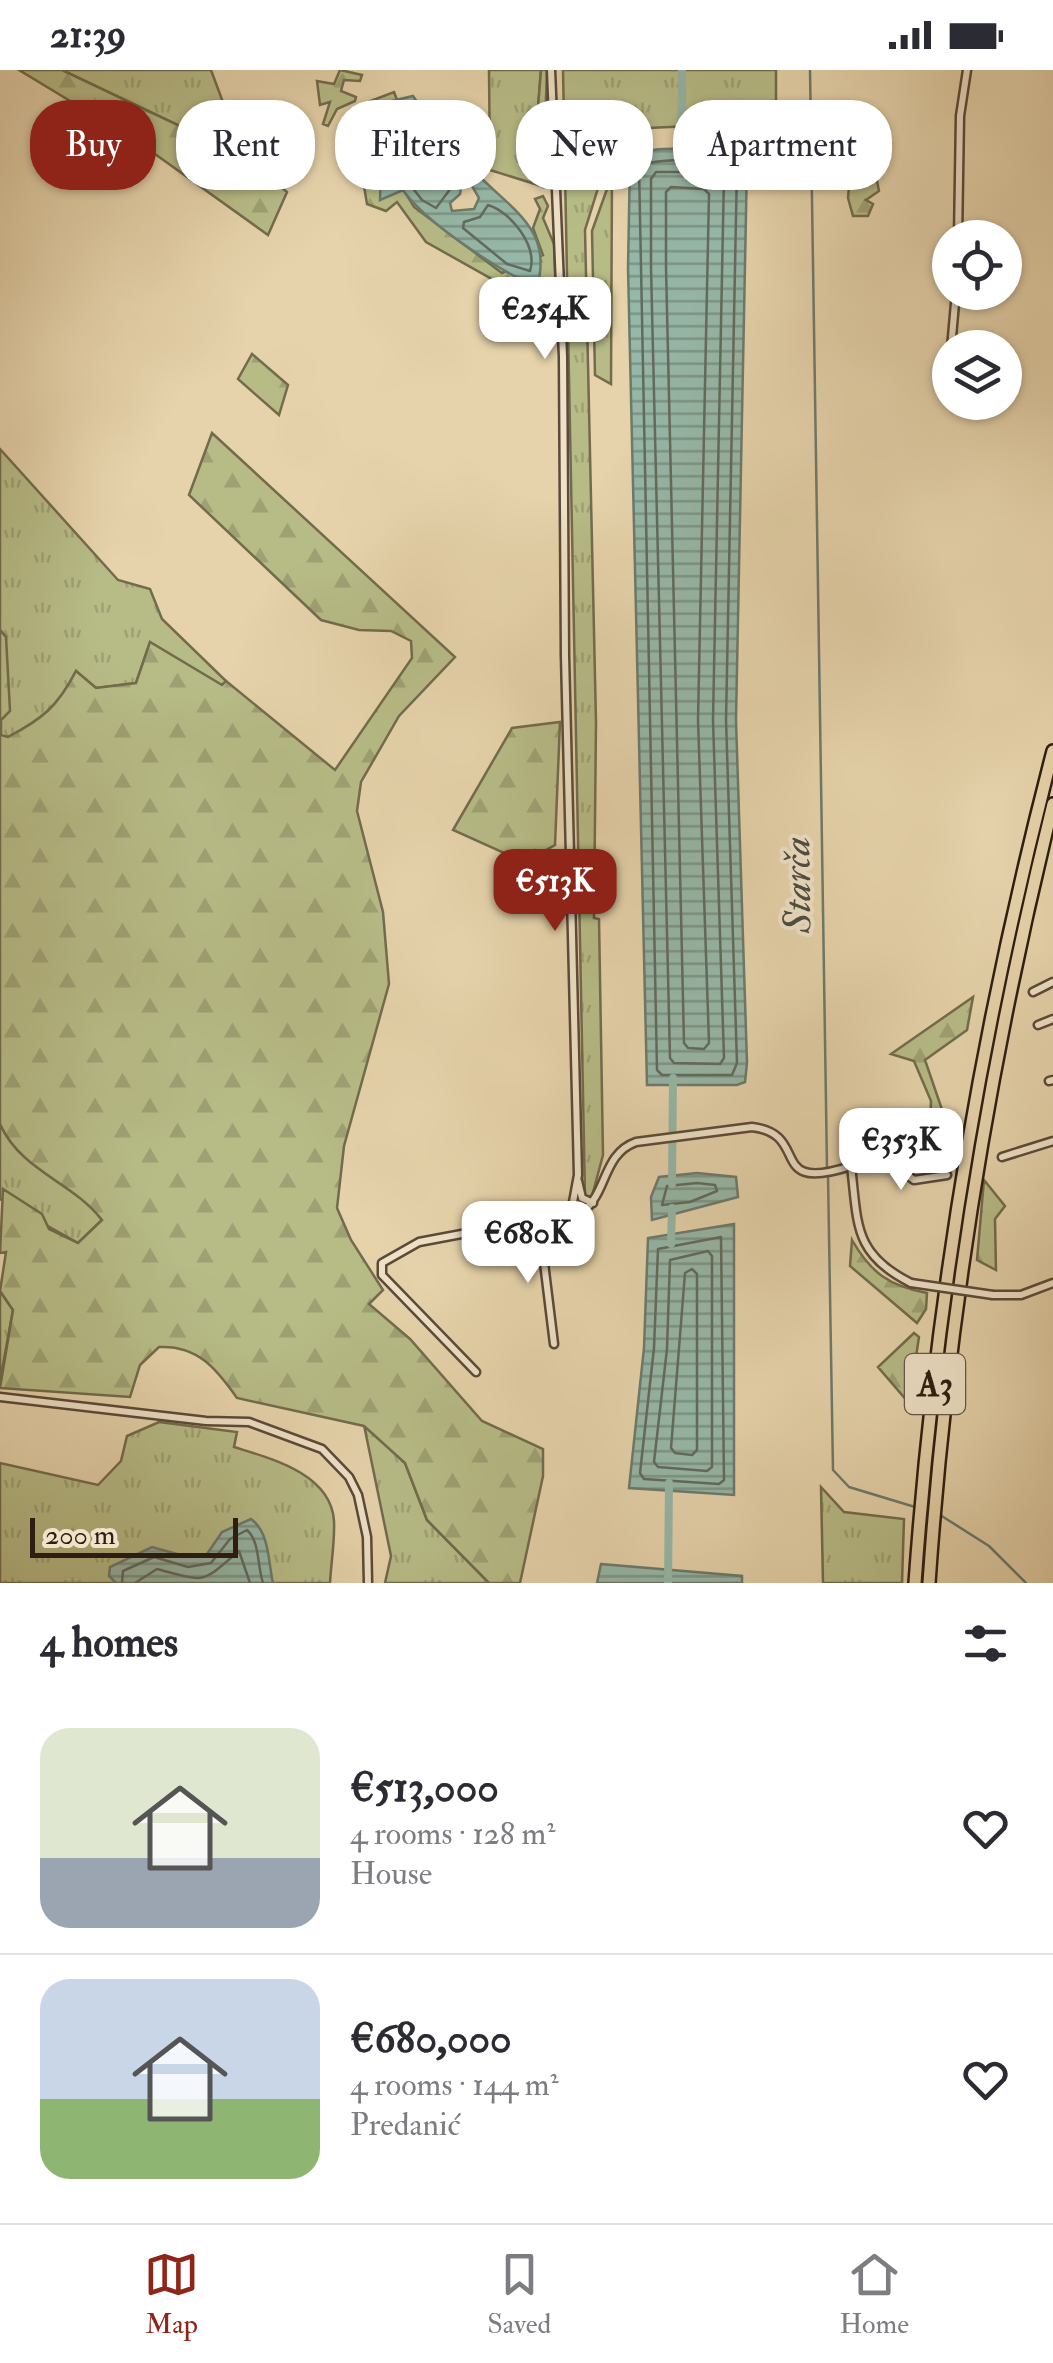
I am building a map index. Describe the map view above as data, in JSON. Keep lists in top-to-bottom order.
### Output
{
  "streets": {
    "highway": ["A3"]
  },
  "water": ["Starča"],
  "scale_bar": "200 m",
  "page": {
    "status": "21:39",
    "chip": [
      "Buy",
      "Rent",
      "Filters",
      "New",
      "Apartment"
    ],
    "price": [
      "€254K",
      "€513K",
      "€353K",
      "€680K"
    ],
    "scale": "200 m",
    "heading": "4 homes",
    "list": [
      {
        "name": "€513,000",
        "note": "4 rooms · 128 m² · House"
      },
      {
        "name": "€680,000",
        "note": "4 rooms · 144 m² · Predanić"
      }
    ],
    "tabs": ["Map", "Saved", "Home"]
  }
}
